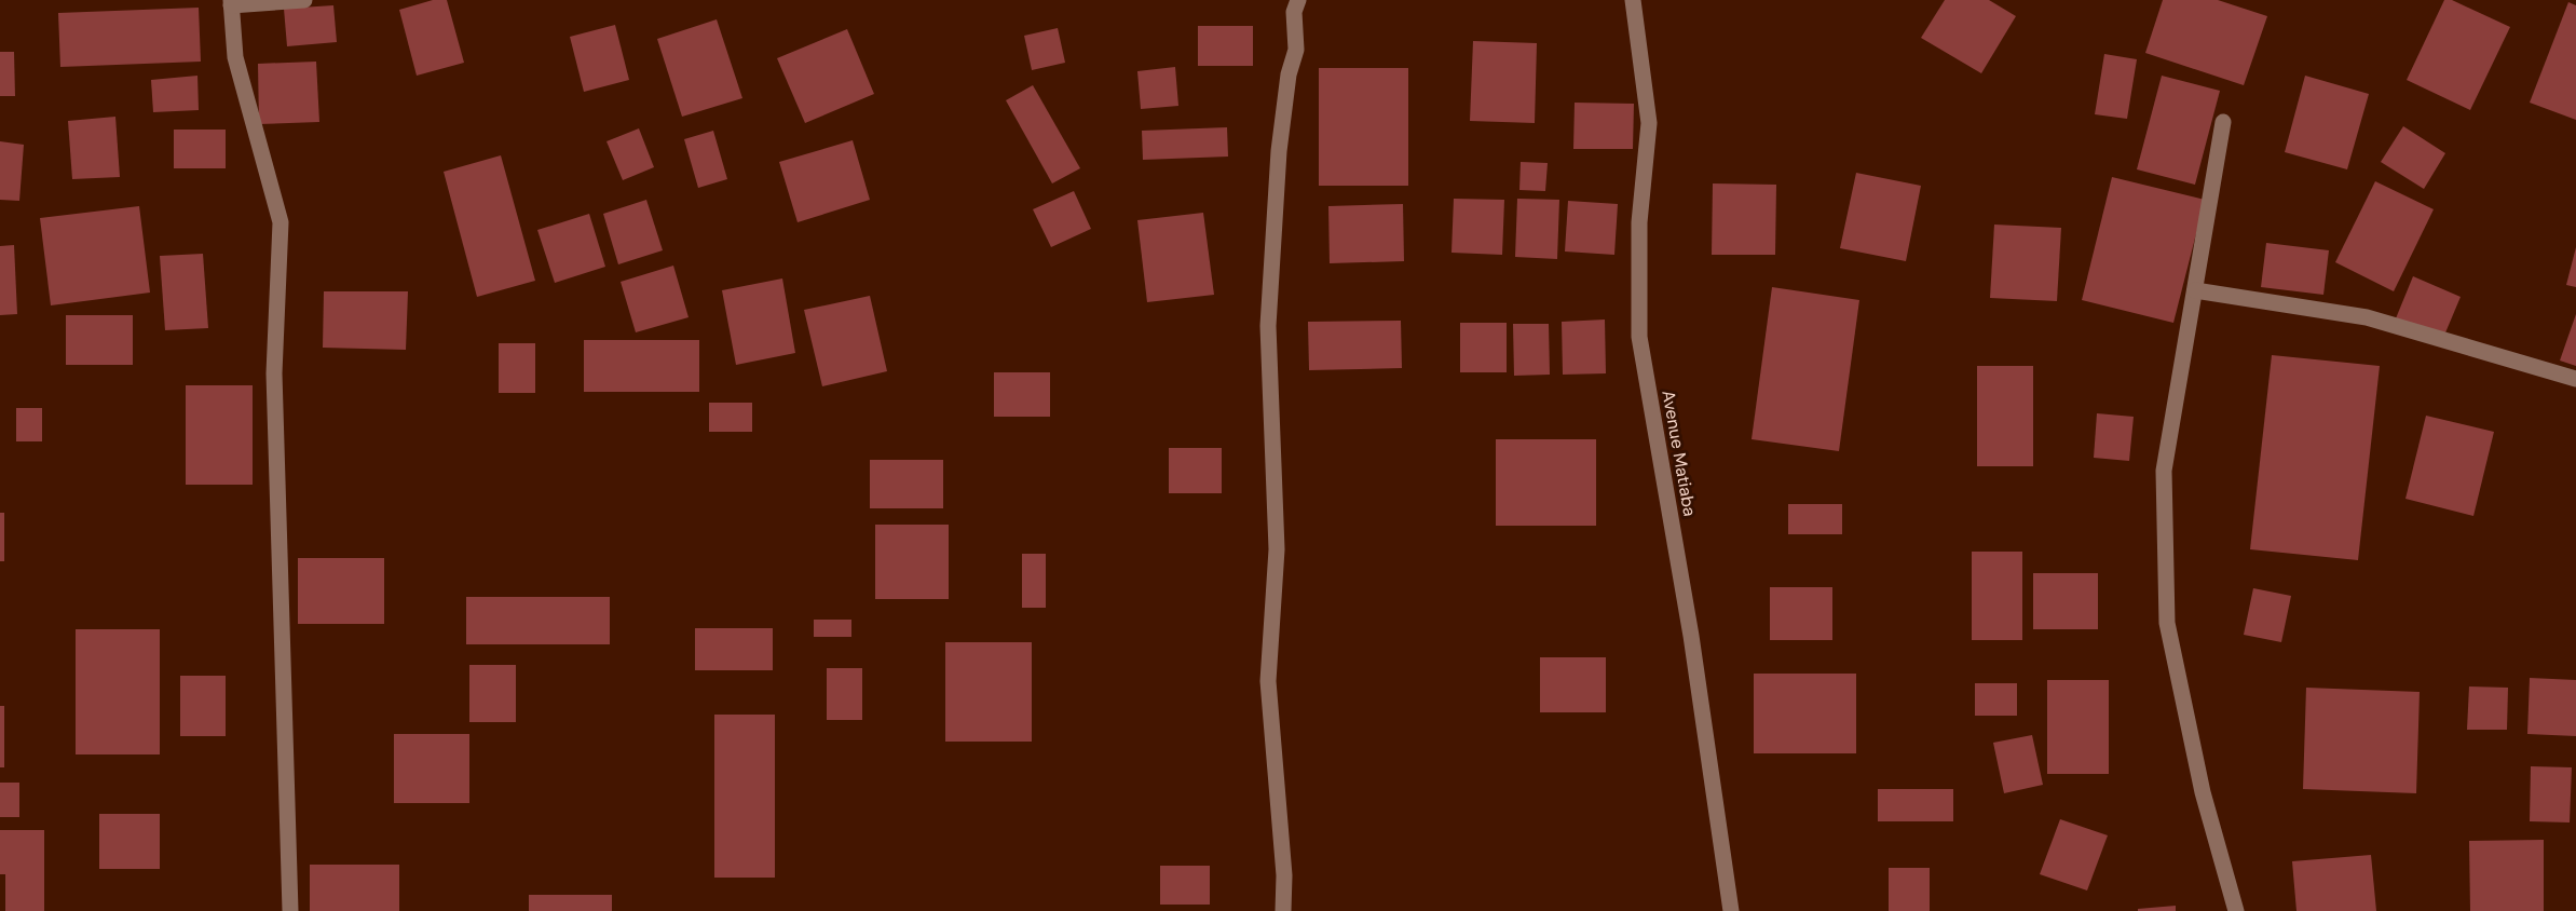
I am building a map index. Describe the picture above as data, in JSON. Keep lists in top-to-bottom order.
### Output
{
  "streets": {
    "street": ["Avenue Matiaba"]
  }
}
